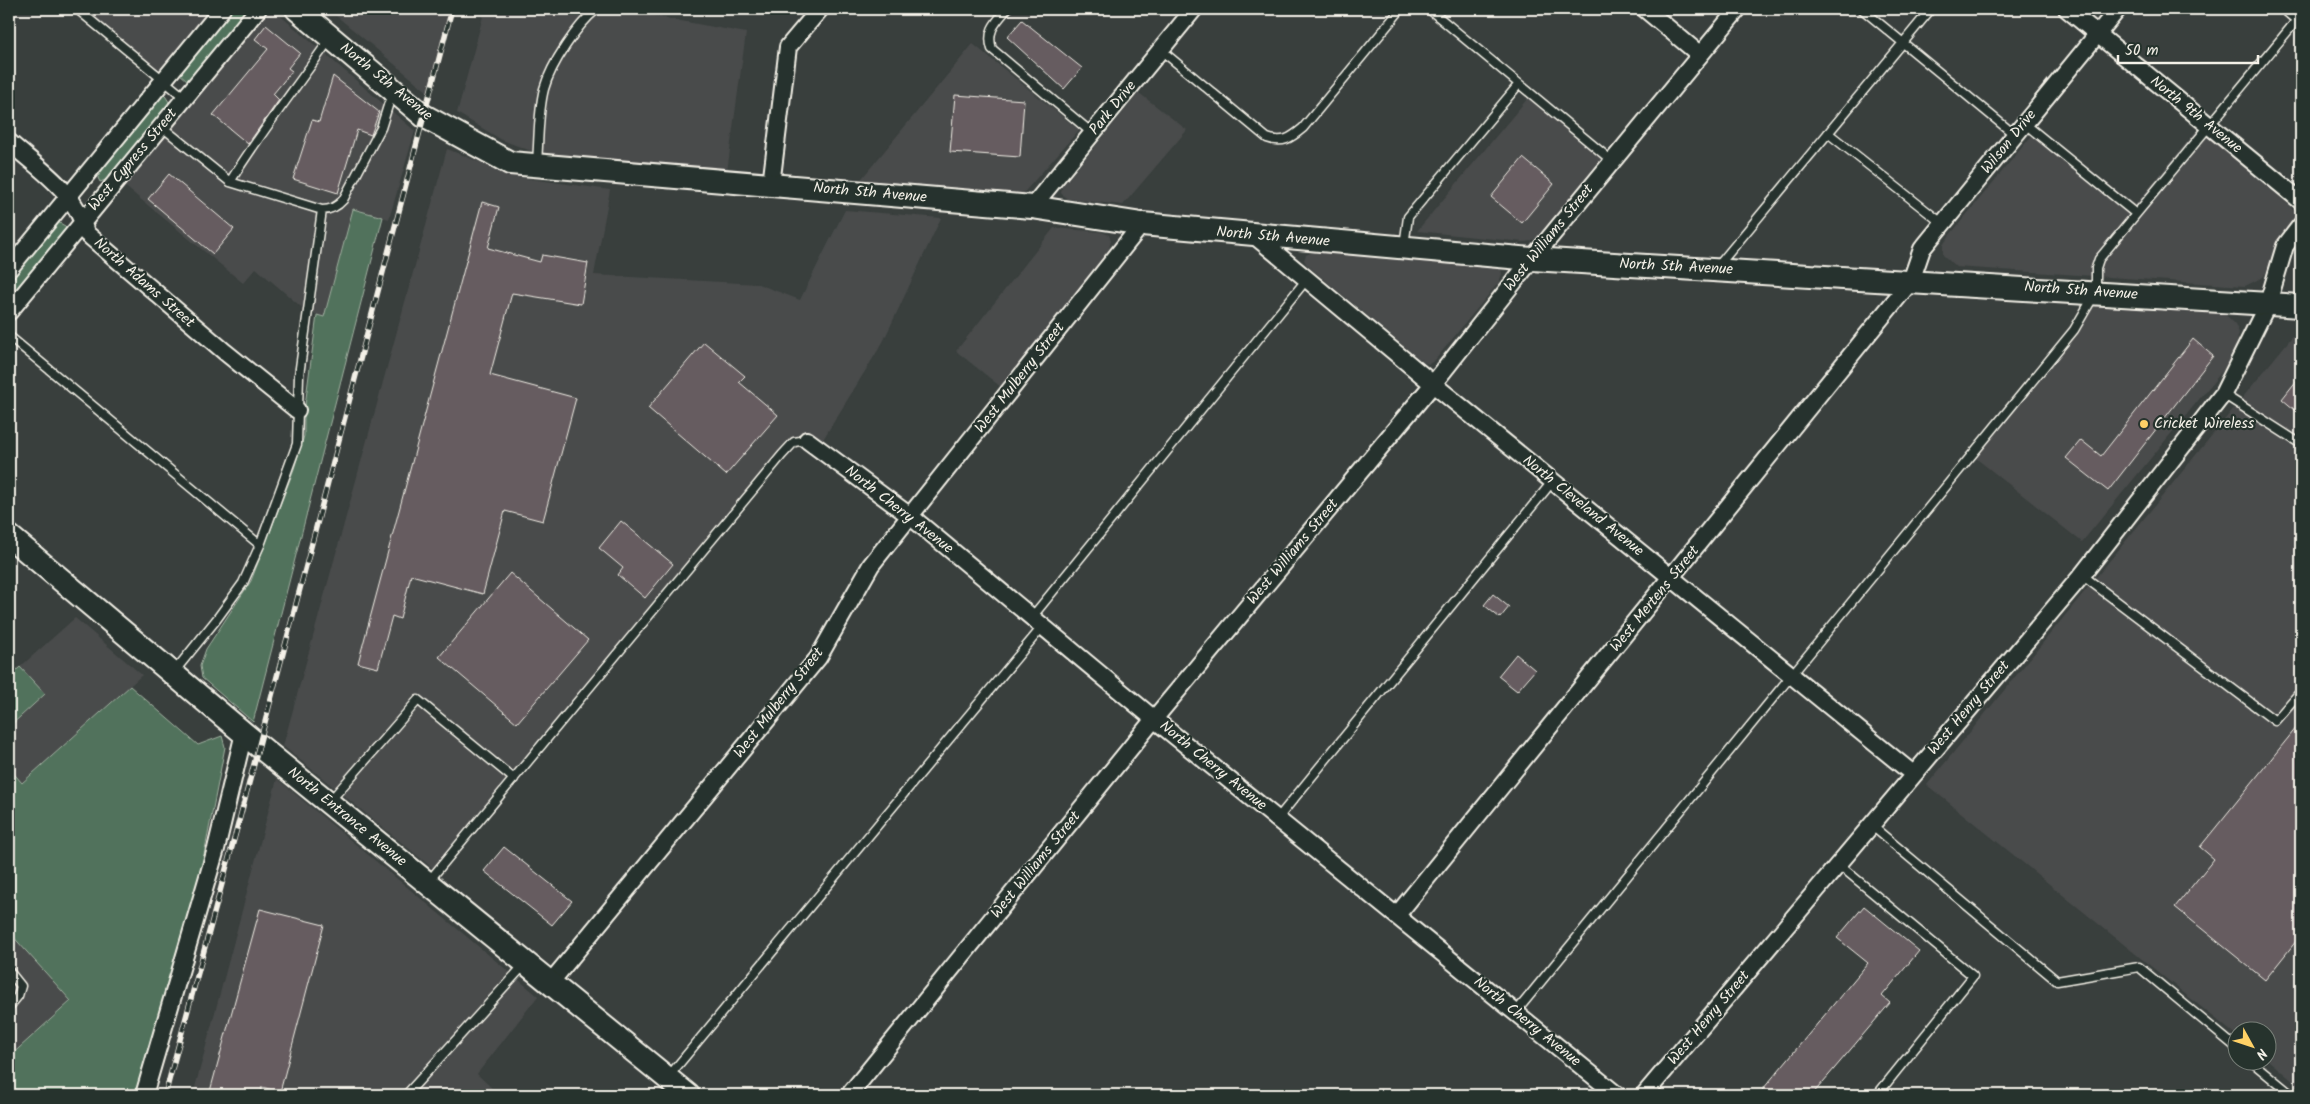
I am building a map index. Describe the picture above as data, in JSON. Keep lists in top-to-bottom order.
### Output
{
  "streets": {
    "street": [
      "North 5th Avenue",
      "Park Drive",
      "North 9th Avenue",
      "Wilson Drive",
      "West Cypress Street",
      "West Williams Street",
      "North Adams Street",
      "West Mulberry Street",
      "North Cleveland Avenue",
      "North Cherry Avenue",
      "West Mertens Street",
      "West Henry Street",
      "North Entrance Avenue"
    ]
  },
  "crossings": [
    ["North 5th Avenue", "Park Drive"],
    ["North 5th Avenue", "Wilson Drive"],
    ["North 5th Avenue", "West Williams Street"],
    ["North 5th Avenue", "West Mulberry Street"],
    ["North 5th Avenue", "North Cleveland Avenue"],
    ["North 5th Avenue", "West Mertens Street"],
    ["North 5th Avenue", "West Henry Street"],
    ["North 9th Avenue", "Wilson Drive"],
    ["Wilson Drive", "West Mertens Street"],
    ["West Cypress Street", "North Adams Street"],
    ["West Williams Street", "North Cleveland Avenue"],
    ["West Williams Street", "North Cherry Avenue"],
    ["West Mulberry Street", "North Cherry Avenue"],
    ["West Mulberry Street", "North Entrance Avenue"],
    ["North Cleveland Avenue", "West Mertens Street"],
    ["North Cleveland Avenue", "West Henry Street"],
    ["North Cherry Avenue", "West Mertens Street"]
  ],
  "places": ["Cricket Wireless"],
  "scale_bar": "50 m",
  "north": "bottom right"
}
